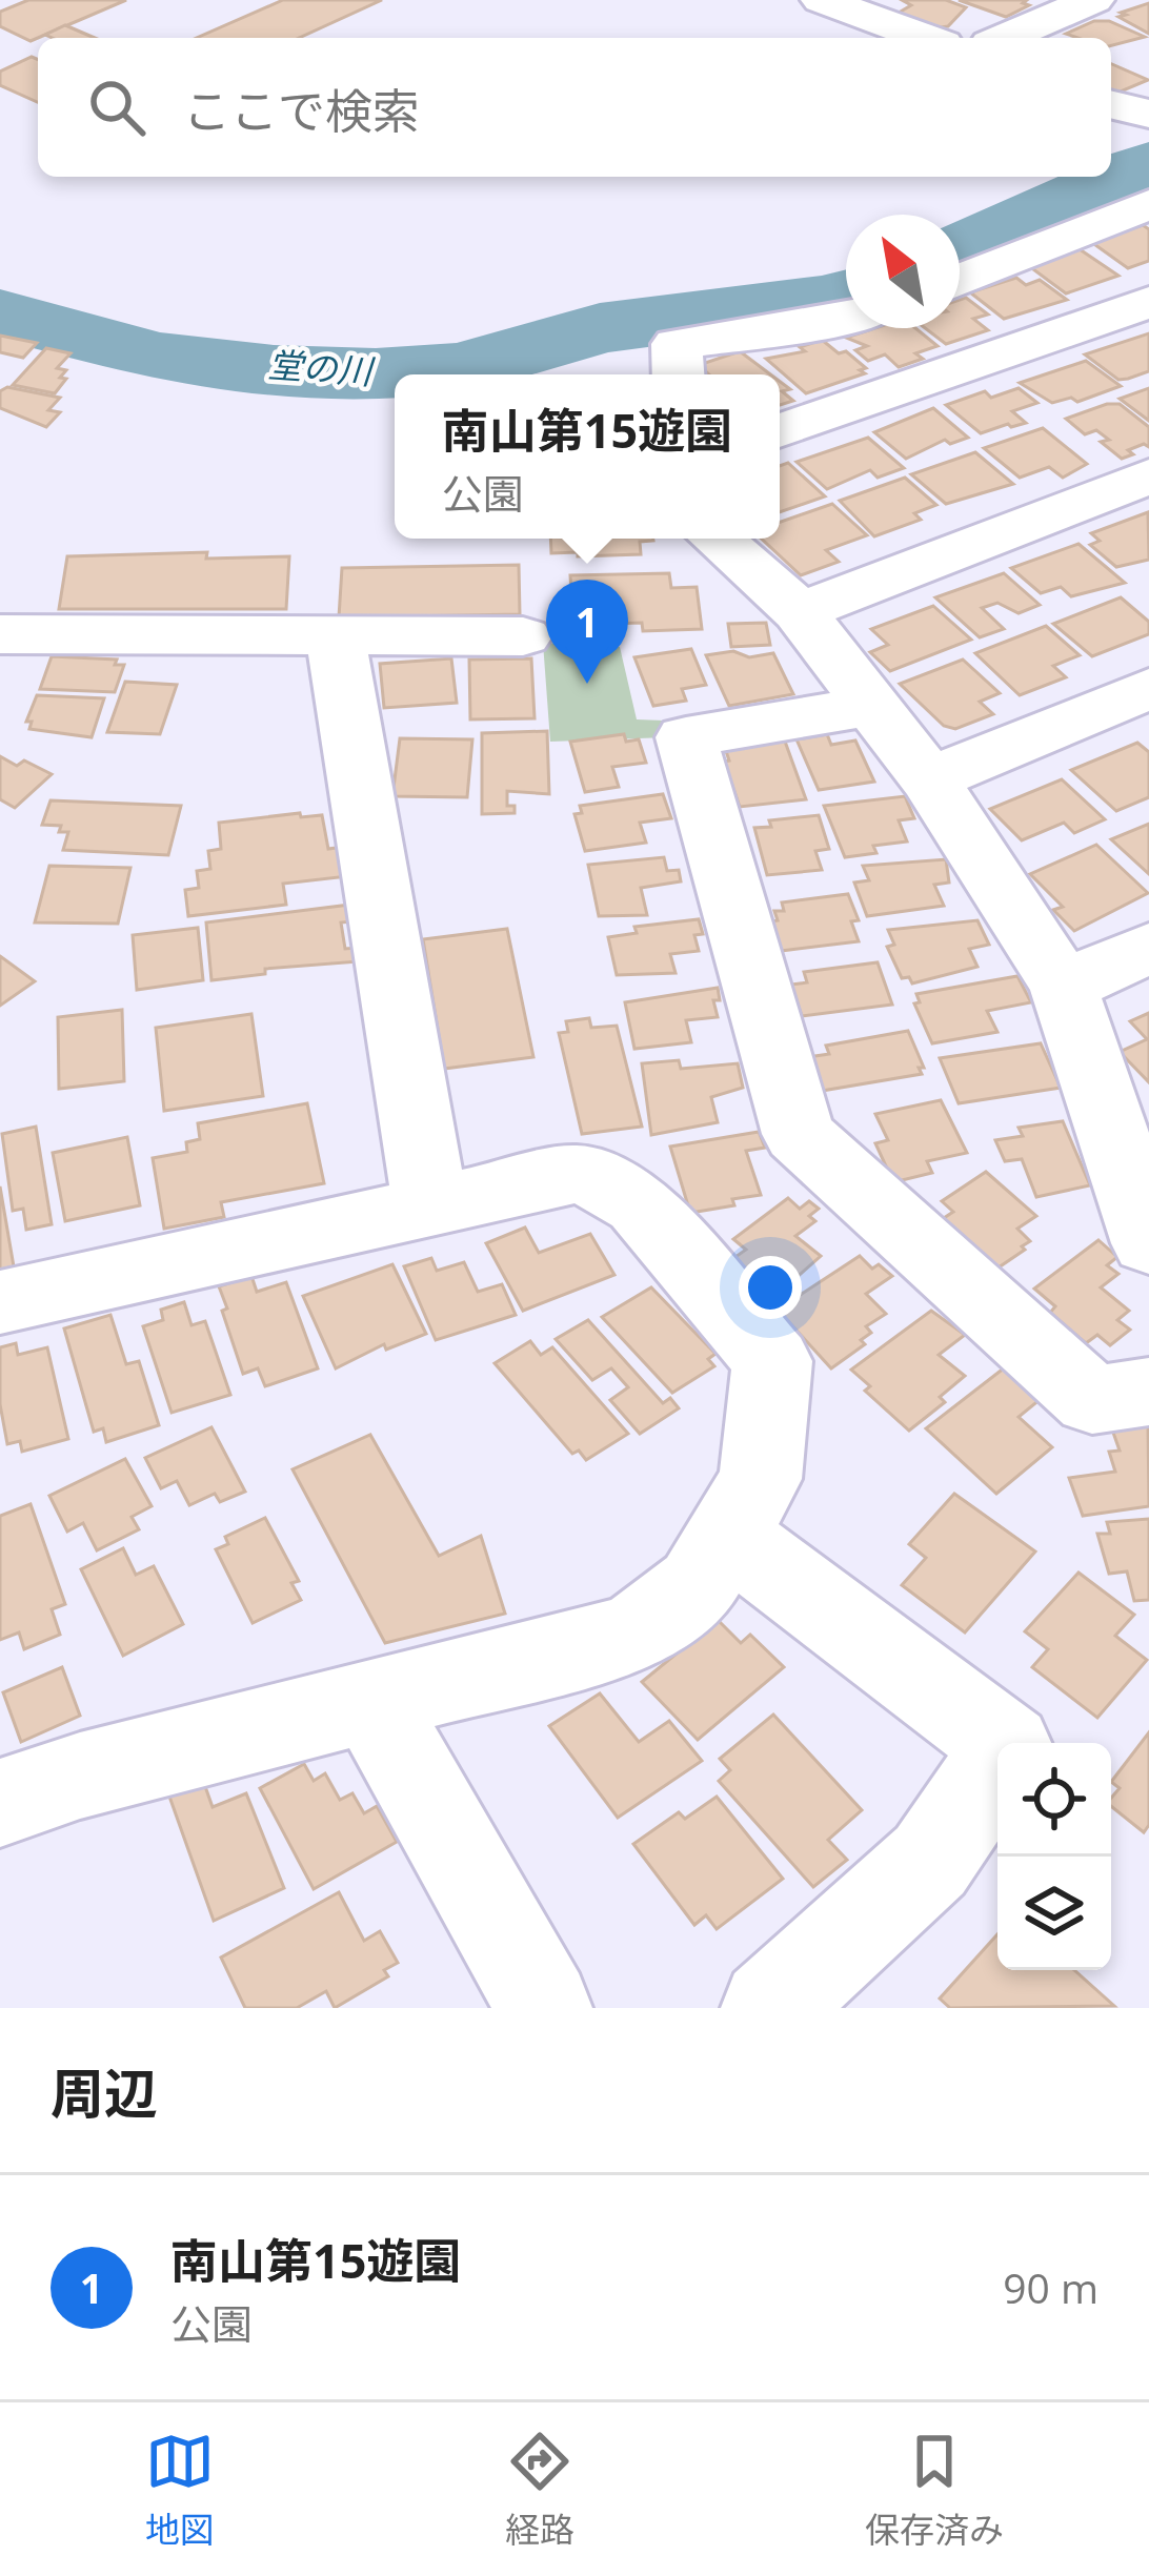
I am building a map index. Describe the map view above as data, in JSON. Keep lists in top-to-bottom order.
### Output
{
  "water": ["堂の川"],
  "north": "top left",
  "page": {
    "search": "ここで検索",
    "popup": ["南山第15遊園", "公園"],
    "pins": "1",
    "heading": "周辺",
    "list": [
      {
        "mark": "1",
        "name": "南山第15遊園",
        "note": "公園",
        "value": "90 m"
      }
    ],
    "nav": ["地図", "経路", "保存済み"]
  }
}
